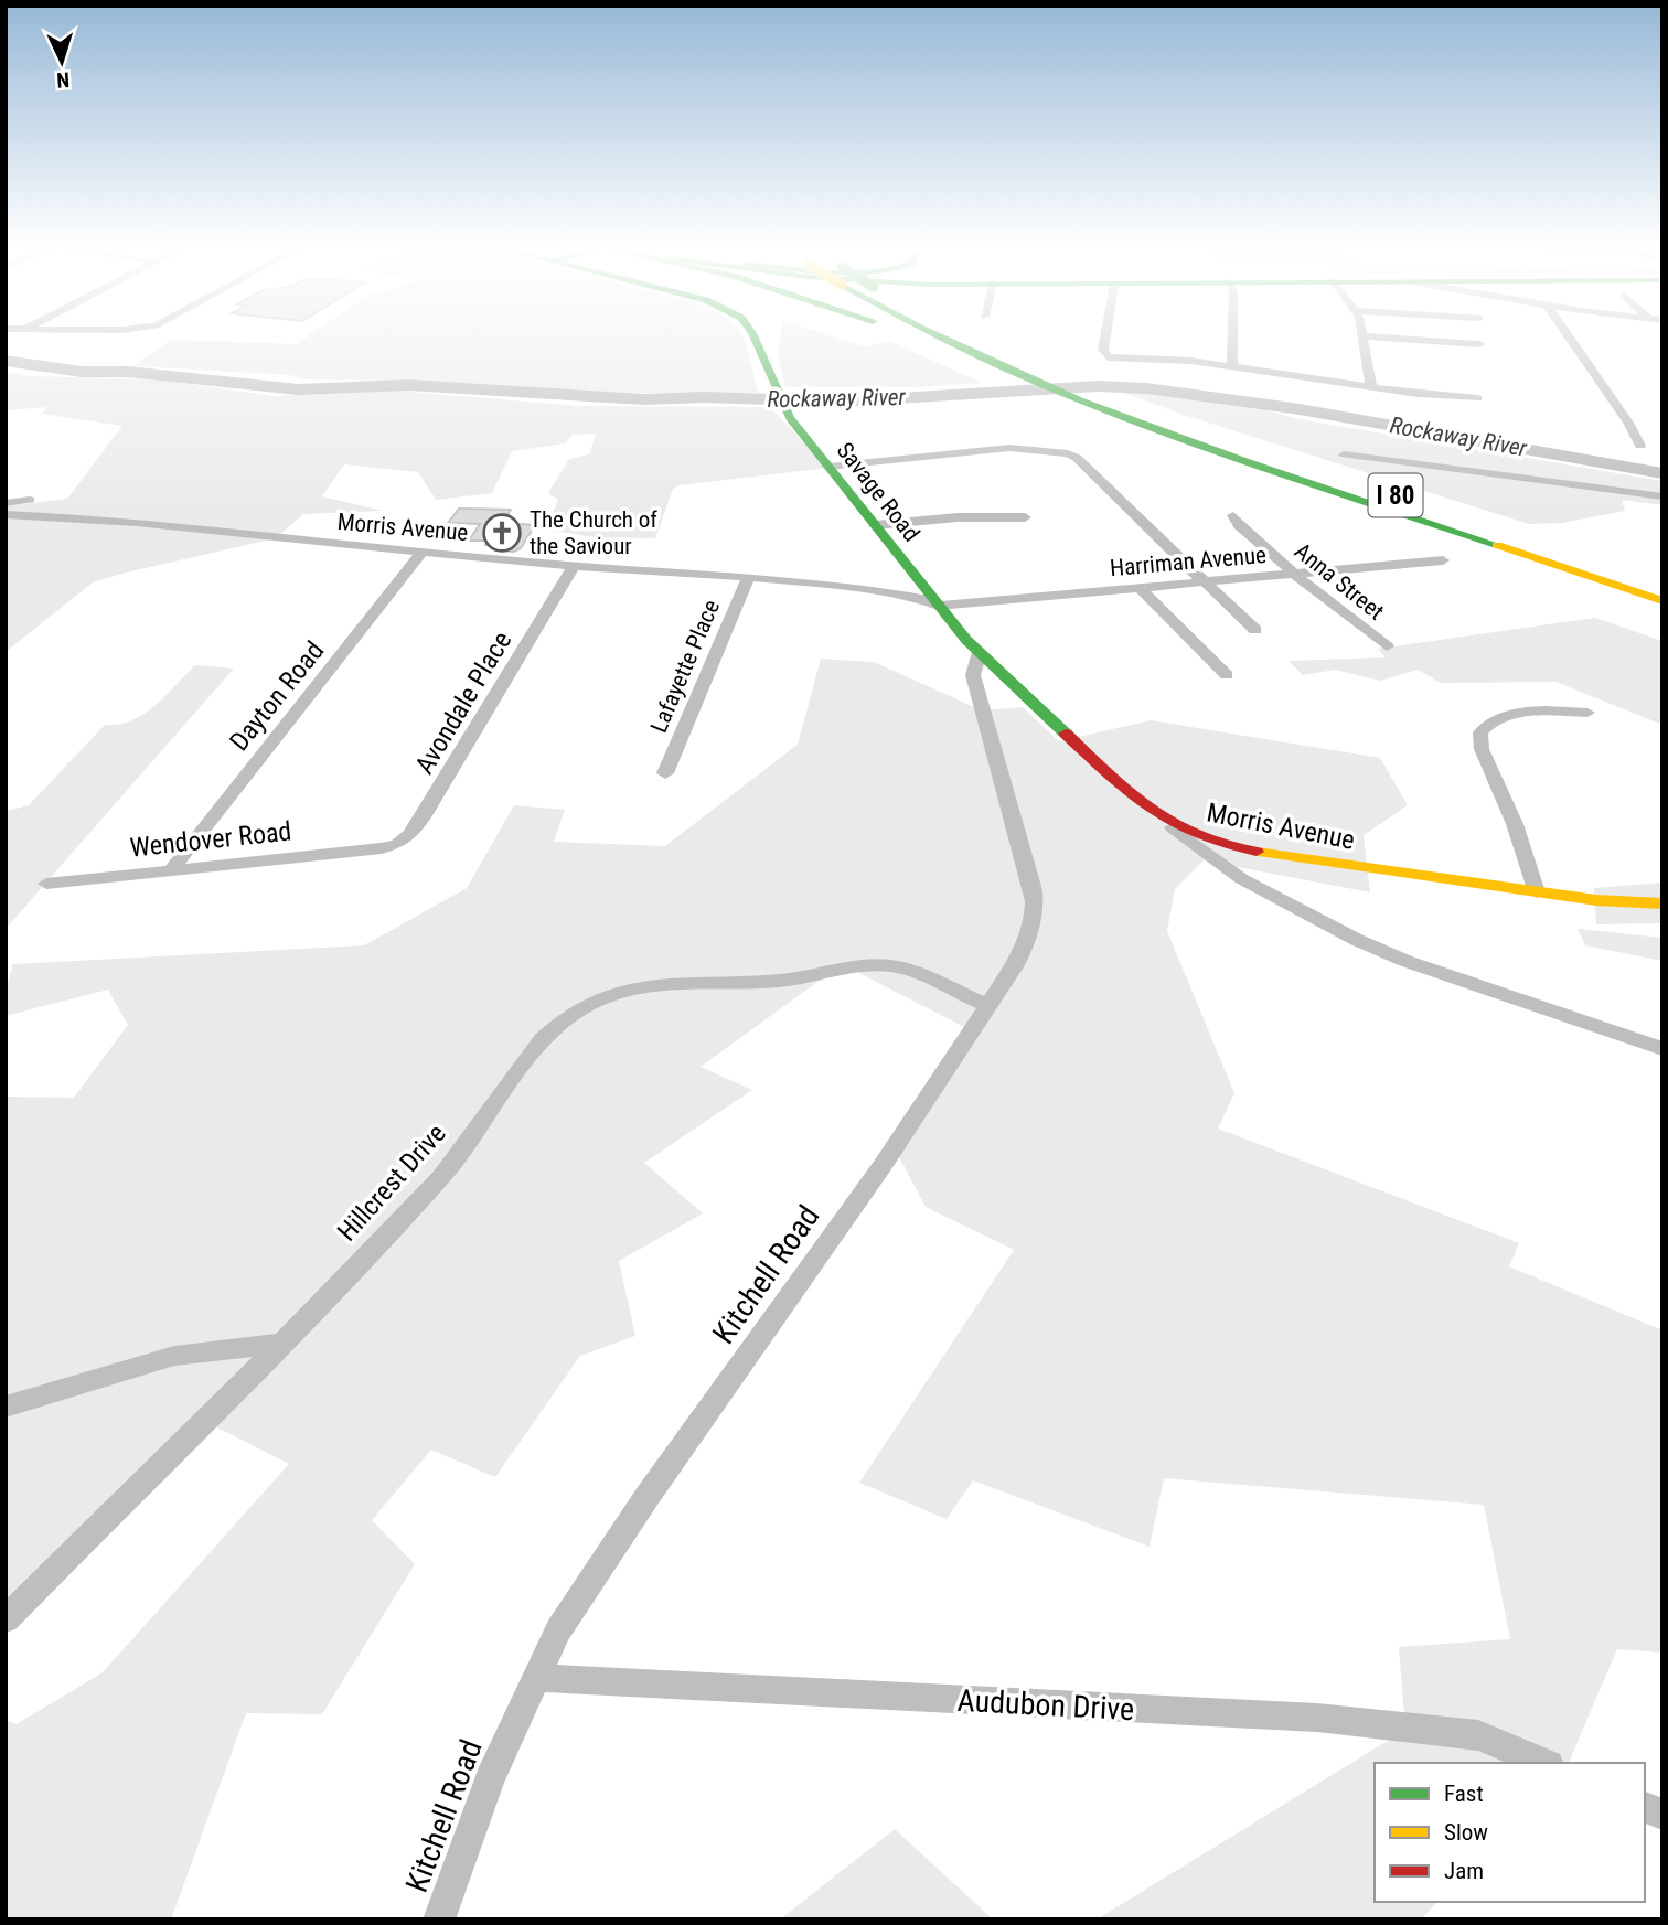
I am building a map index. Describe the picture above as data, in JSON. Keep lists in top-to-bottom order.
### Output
{
  "streets": {
    "main road": ["Savage Road", "I 80", "Morris Avenue"],
    "street": [
      "Harriman Avenue",
      "Anna Street",
      "Lafayette Place",
      "Dayton Road",
      "Avondale Place",
      "Wendover Road",
      "Hillcrest Drive",
      "Kitchell Road",
      "Audubon Drive"
    ]
  },
  "crossings": [
    ["Savage Road", "Morris Avenue"],
    ["Savage Road", "Harriman Avenue"],
    ["Savage Road", "Kitchell Road"],
    ["Morris Avenue", "Harriman Avenue"],
    ["Morris Avenue", "Lafayette Place"],
    ["Morris Avenue", "Dayton Road"],
    ["Morris Avenue", "Avondale Place"],
    ["Morris Avenue", "Kitchell Road"],
    ["Harriman Avenue", "Anna Street"],
    ["Dayton Road", "Wendover Road"],
    ["Avondale Place", "Wendover Road"],
    ["Hillcrest Drive", "Kitchell Road"],
    ["Kitchell Road", "Audubon Drive"]
  ],
  "water": ["Rockaway River"],
  "places": {
    "church": ["The Church of the Saviour"]
  },
  "legend": ["Fast", "Slow", "Jam"],
  "north": "bottom"
}
